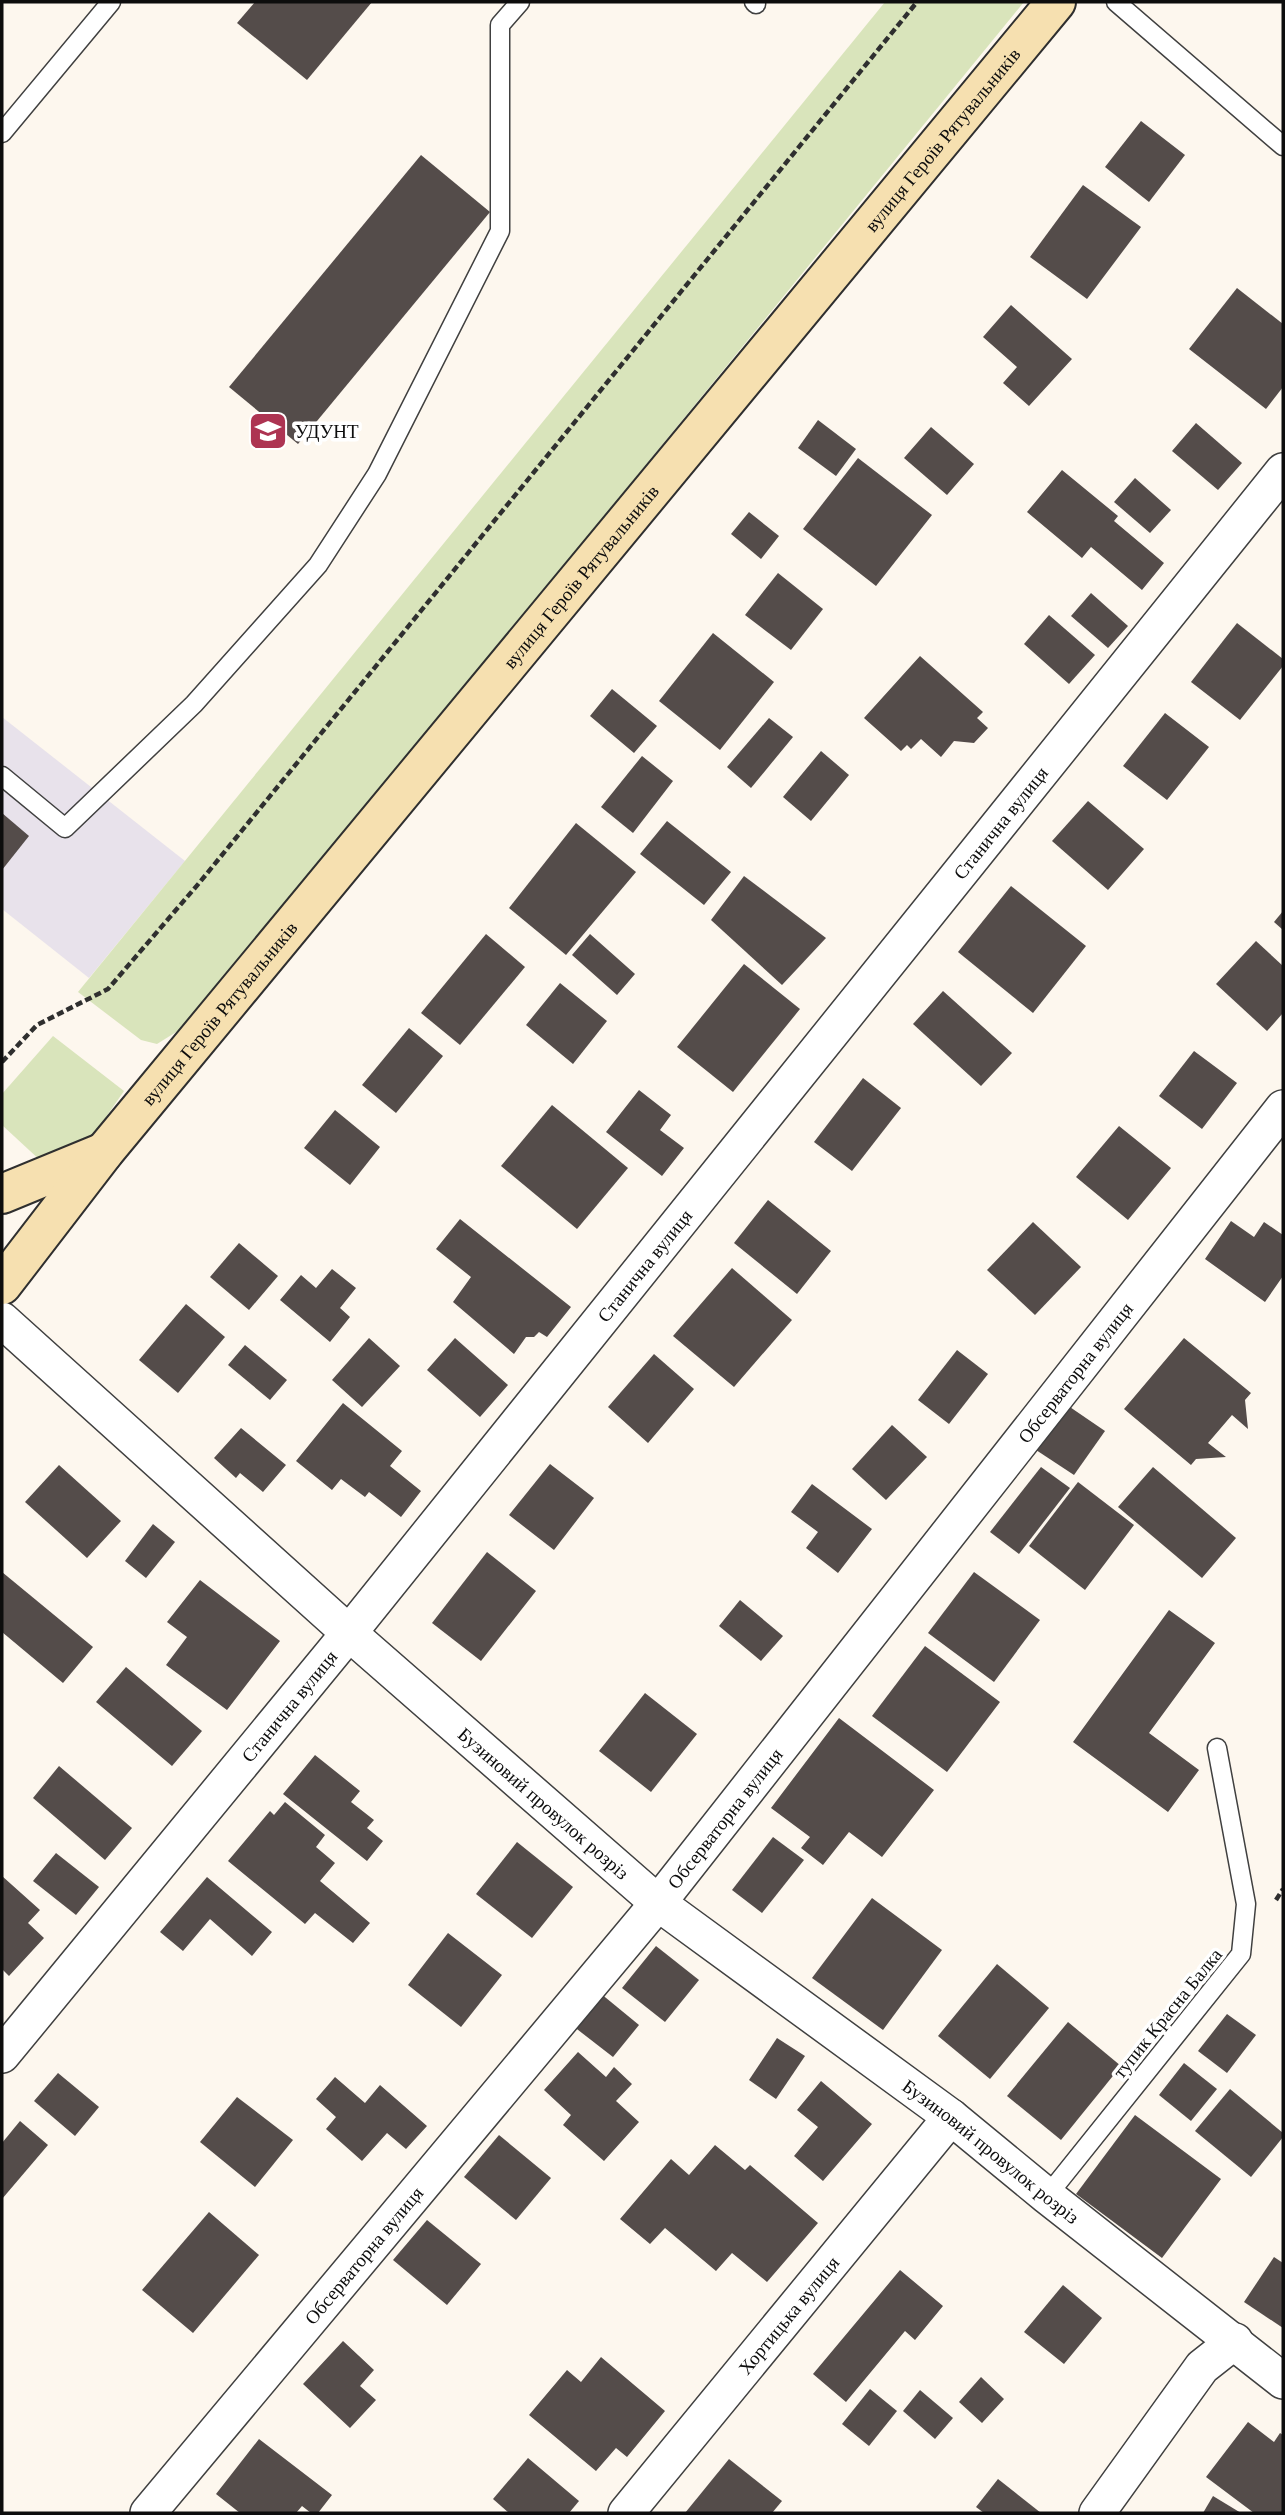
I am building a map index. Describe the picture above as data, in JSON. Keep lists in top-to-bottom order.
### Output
{
  "streets": {
    "main road": ["вулиця Героїв Рятувальників"],
    "street": [
      "Станична вулиця",
      "Обсерваторна вулиця",
      "Бузиновий провулок розріз",
      "Хортицька вулиця"
    ],
    "lane": ["тупик Красна Балка"]
  },
  "crossings": [
    ["Станична вулиця", "Бузиновий провулок розріз"],
    ["Обсерваторна вулиця", "Бузиновий провулок розріз"],
    ["Бузиновий провулок розріз", "тупик Красна Балка"],
    ["Бузиновий провулок розріз", "Хортицька вулиця"]
  ],
  "places": {
    "school or university": ["УДУНТ"]
  }
}
